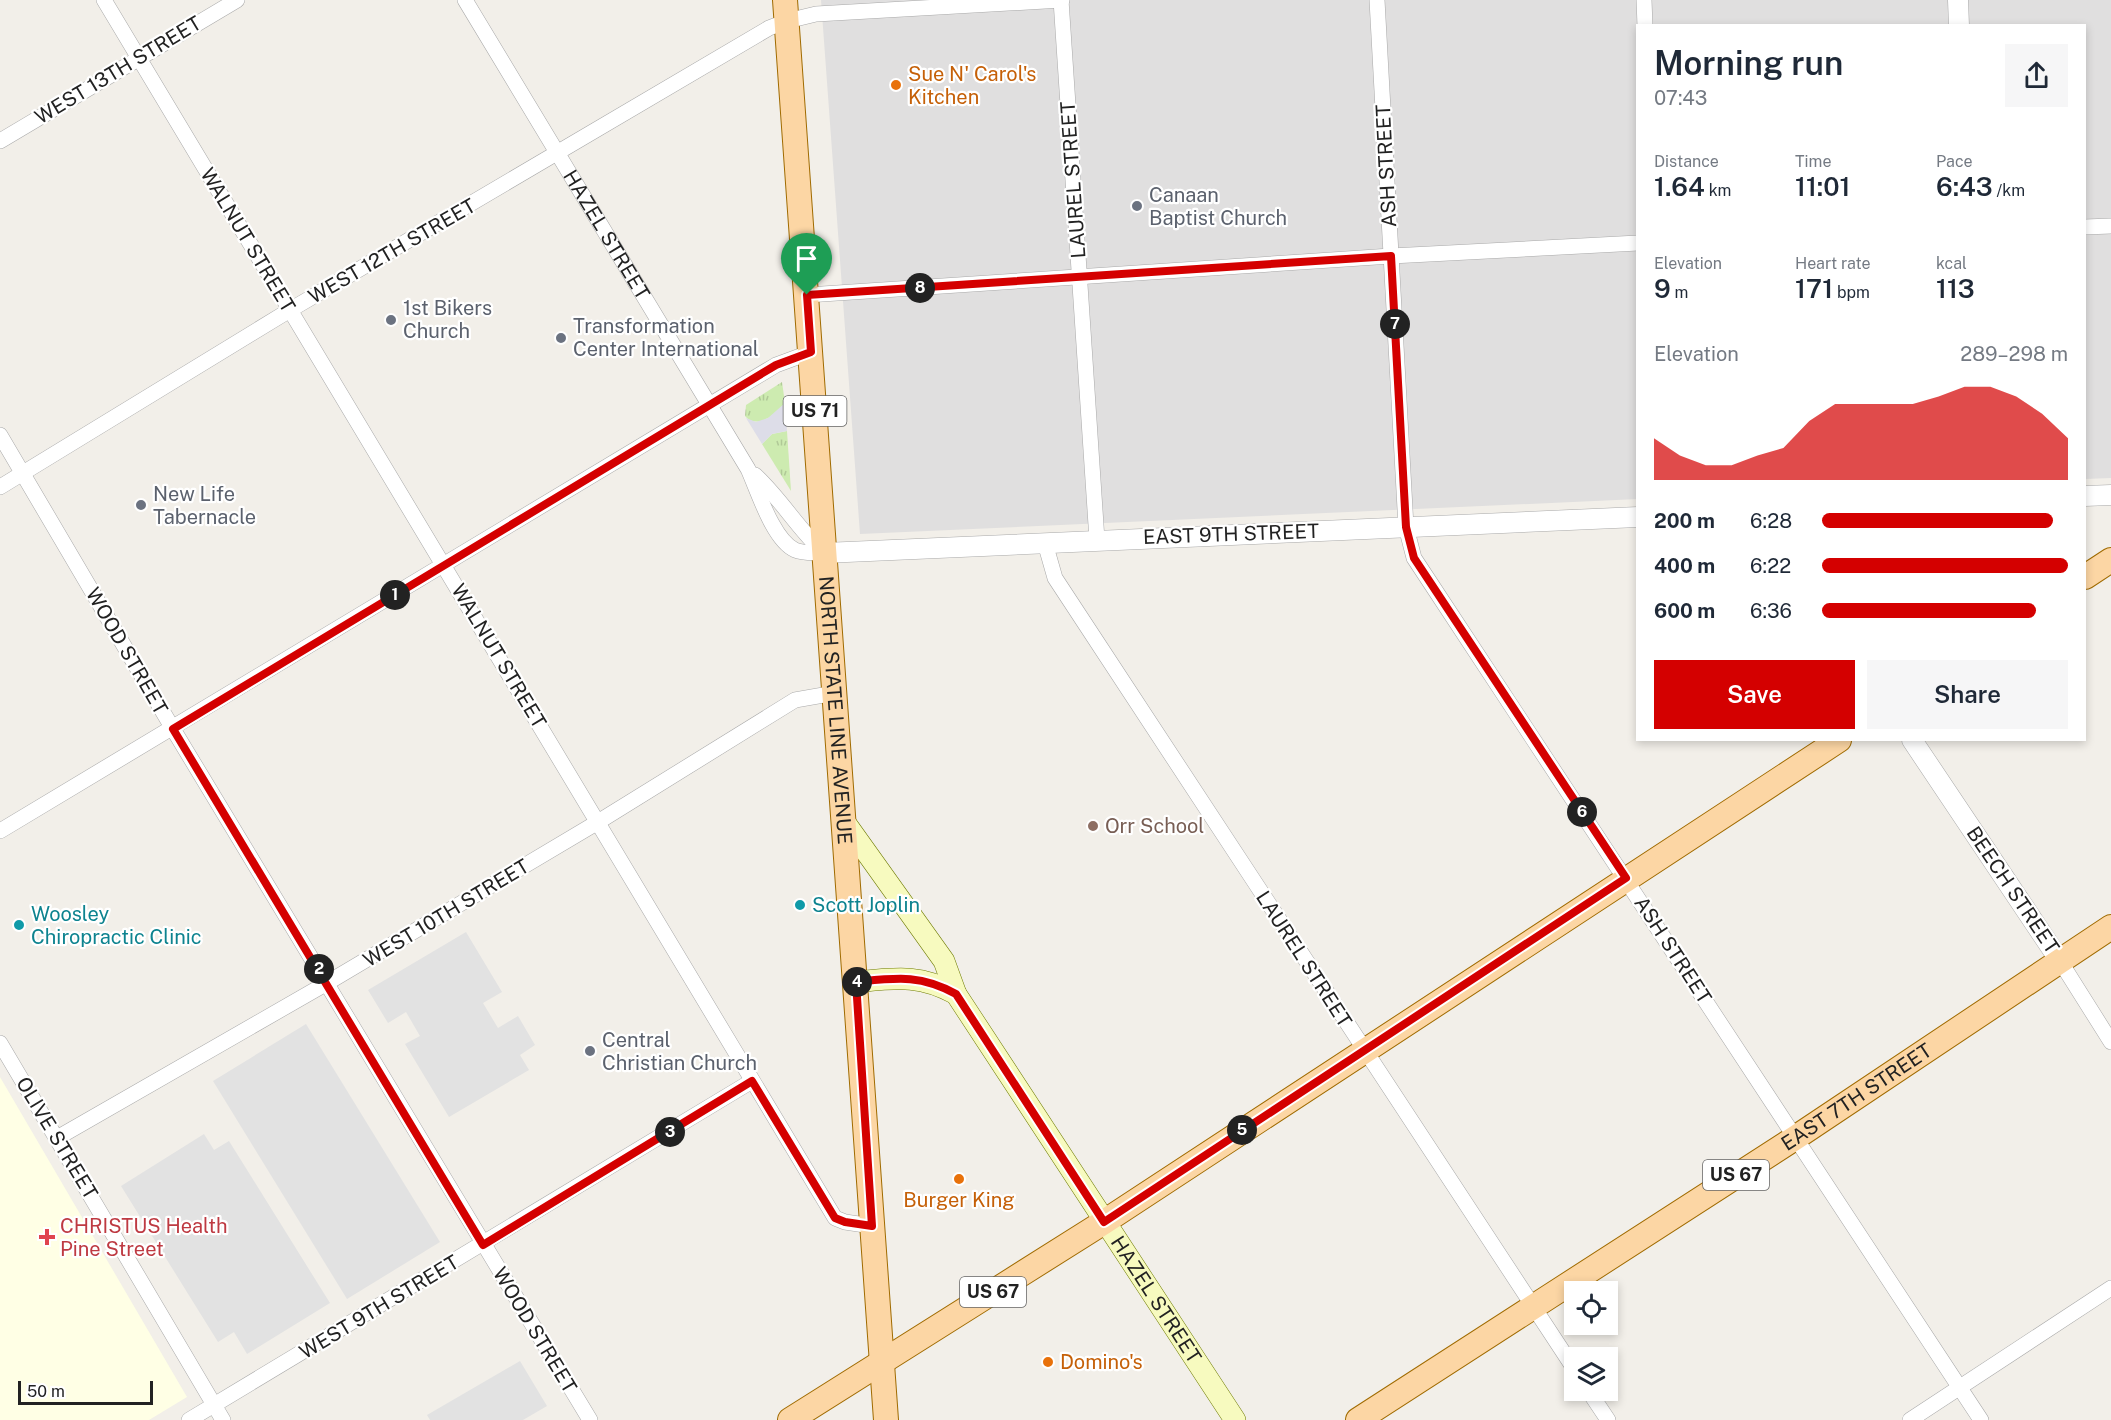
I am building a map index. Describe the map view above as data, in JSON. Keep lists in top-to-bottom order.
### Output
{
  "streets": {
    "main road": [
      "HAZEL STREET",
      "US 71",
      "NORTH STATE LINE AVENUE",
      "EAST 7TH STREET",
      "US 67"
    ],
    "street": [
      "WEST 13TH STREET",
      "ASH STREET",
      "LAUREL STREET",
      "WALNUT STREET",
      "WEST 12TH STREET",
      "EAST 9TH STREET",
      "WOOD STREET",
      "BEECH STREET",
      "WEST 10TH STREET",
      "OLIVE STREET",
      "WEST 9TH STREET"
    ]
  },
  "crossings": [
    ["WEST 13TH STREET", "WALNUT STREET"],
    ["ASH STREET", "EAST 9TH STREET"],
    ["ASH STREET", "EAST 7TH STREET"],
    ["ASH STREET", "US 67"],
    ["LAUREL STREET", "WEST 12TH STREET"],
    ["LAUREL STREET", "EAST 9TH STREET"],
    ["LAUREL STREET", "EAST 7TH STREET"],
    ["LAUREL STREET", "US 67"],
    ["HAZEL STREET", "WEST 12TH STREET"],
    ["HAZEL STREET", "EAST 9TH STREET"],
    ["HAZEL STREET", "NORTH STATE LINE AVENUE"],
    ["HAZEL STREET", "US 67"],
    ["WALNUT STREET", "WEST 12TH STREET"],
    ["WALNUT STREET", "NORTH STATE LINE AVENUE"],
    ["WALNUT STREET", "WEST 10TH STREET"],
    ["WALNUT STREET", "WEST 9TH STREET"],
    ["WEST 12TH STREET", "WOOD STREET"],
    ["WEST 12TH STREET", "NORTH STATE LINE AVENUE"],
    ["EAST 9TH STREET", "NORTH STATE LINE AVENUE"],
    ["WOOD STREET", "WEST 10TH STREET"],
    ["WOOD STREET", "WEST 9TH STREET"],
    ["NORTH STATE LINE AVENUE", "WEST 10TH STREET"],
    ["NORTH STATE LINE AVENUE", "US 67"],
    ["BEECH STREET", "EAST 7TH STREET"],
    ["WEST 10TH STREET", "OLIVE STREET"],
    ["OLIVE STREET", "WEST 9TH STREET"]
  ],
  "places": {
    "other": [
      "Sue N' Carol's Kitchen",
      "Canaan Baptist Church",
      "1st Bikers Church",
      "Transformation Center International",
      "New Life Tabernacle",
      "Orr School",
      "Scott Joplin",
      "Woosley Chiropractic Clinic",
      "Central Christian Church",
      "Burger King",
      "Domino's"
    ],
    "health": ["CHRISTUS Health Pine Street"]
  },
  "scale_bar": "50 m",
  "page": {
    "heading": ["Morning run", "07:43"],
    "stats": [
      ["Distance", "1.64 km"],
      ["Time", "11:01"],
      ["Pace", "6:43 /km"],
      ["Elevation", "9 m"],
      ["Heart rate", "171 bpm"],
      ["kcal", "113"]
    ],
    "pins": [
      "8",
      "7",
      "1",
      "6",
      "2",
      "4",
      "5",
      "3"
    ],
    "chart": ["Elevation", "289–298 m"],
    "list": [
      {
        "name": "200 m",
        "note": "6:28"
      },
      {
        "name": "400 m",
        "note": "6:22"
      },
      {
        "name": "600 m",
        "note": "6:36"
      }
    ],
    "buttons": ["Save", "Share"],
    "scale": "50 m"
  }
}
